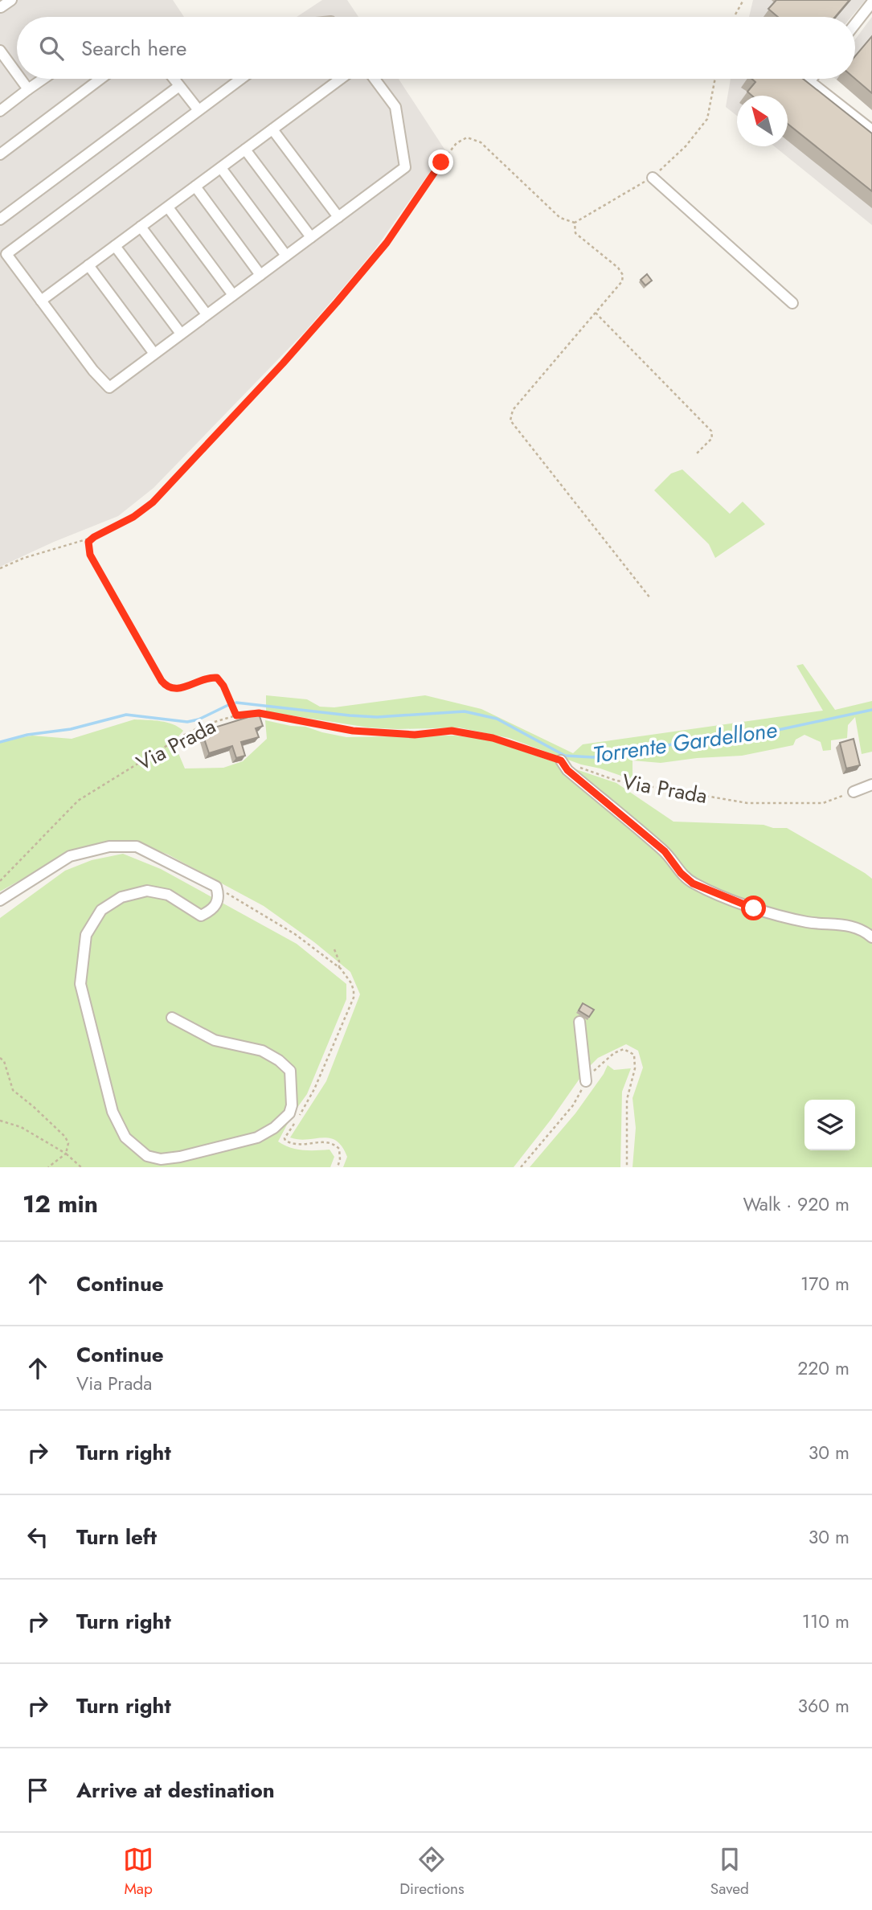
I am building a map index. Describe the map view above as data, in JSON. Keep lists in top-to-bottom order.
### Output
{
  "streets": {
    "path": ["Via Prada"]
  },
  "water": ["Torrente Gardellone"],
  "north": "top left",
  "page": {
    "search": "Search here",
    "heading": ["12 min", "Walk · 920 m"],
    "list": [
      ["Continue", "170 m"],
      ["Continue", "Via Prada", "220 m"],
      ["Turn right", "30 m"],
      ["Turn left", "30 m"],
      ["Turn right", "110 m"],
      ["Turn right", "360 m"],
      "Arrive at destination"
    ],
    "nav": ["Map", "Directions", "Saved"]
  }
}
